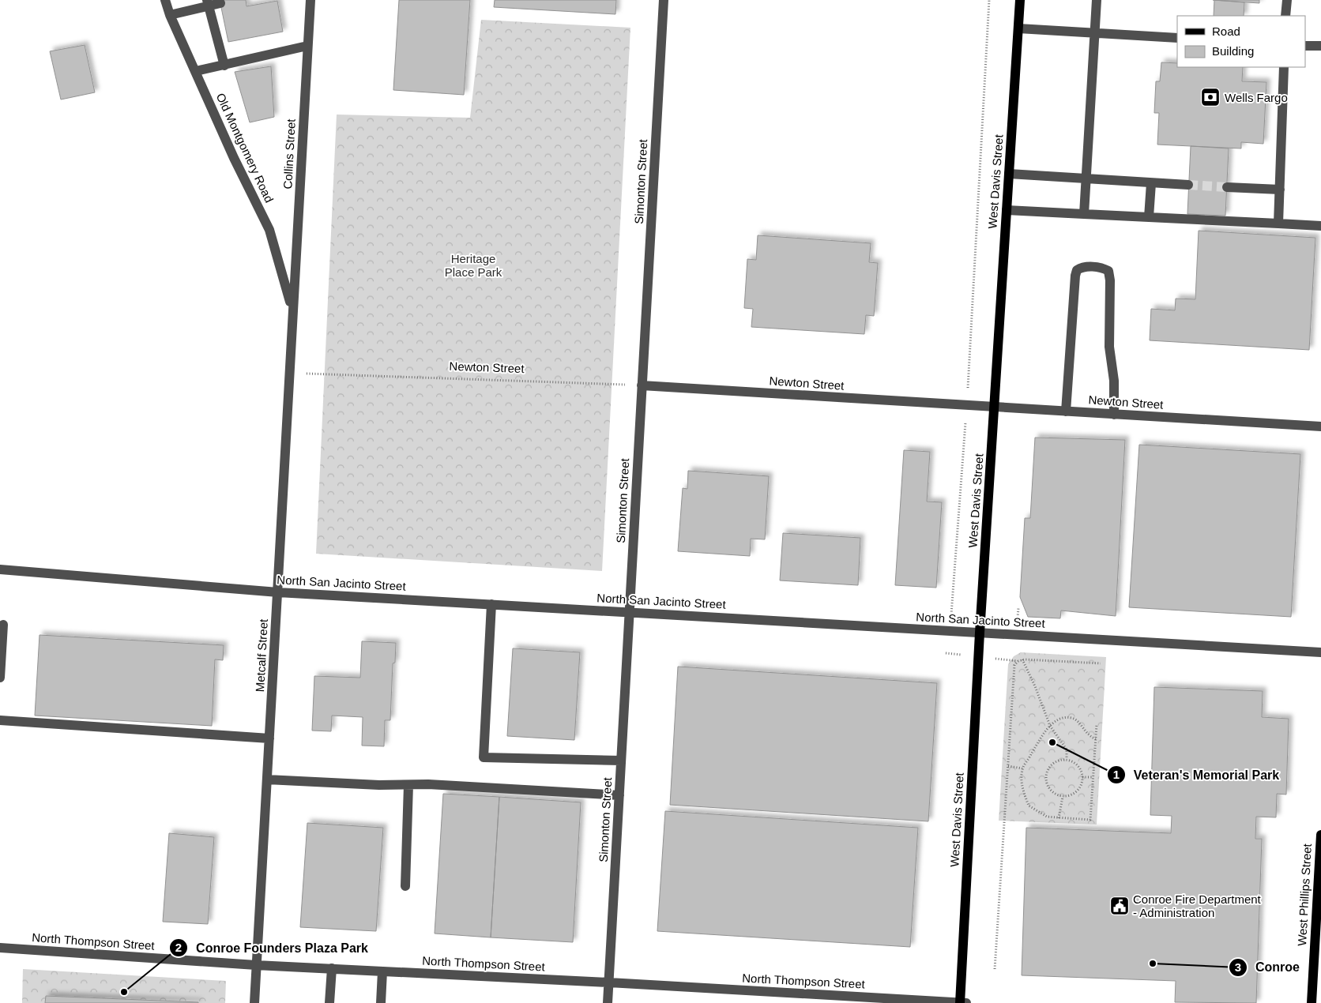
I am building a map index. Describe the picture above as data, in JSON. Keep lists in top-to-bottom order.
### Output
{
  "streets": {
    "main road": ["West Davis Street", "West Phillips Street"],
    "street": [
      "Old Montgomery Road",
      "Collins Street",
      "Simonton Street",
      "Newton Street",
      "North San Jacinto Street",
      "Metcalf Street",
      "North Thompson Street"
    ]
  },
  "crossings": [
    ["Old Montgomery Road", "Collins Street"],
    ["Old Montgomery Road", "Metcalf Street"],
    ["Collins Street", "Metcalf Street"],
    ["Simonton Street", "Newton Street"],
    ["Simonton Street", "North San Jacinto Street"],
    ["Simonton Street", "North Thompson Street"],
    ["West Davis Street", "Newton Street"],
    ["West Davis Street", "North San Jacinto Street"],
    ["West Davis Street", "North Thompson Street"],
    ["Newton Street", "Metcalf Street"],
    ["North San Jacinto Street", "Metcalf Street"],
    ["Metcalf Street", "North Thompson Street"]
  ],
  "parks": ["Heritage Place Park"],
  "places": {
    "bank": ["Wells Fargo"],
    "other": ["Veteran's Memorial Park", "Conroe", "Conroe Founders Plaza Park"],
    "public building": ["Conroe Fire Department - Administration"]
  },
  "legend": ["Road", "Building"]
}
